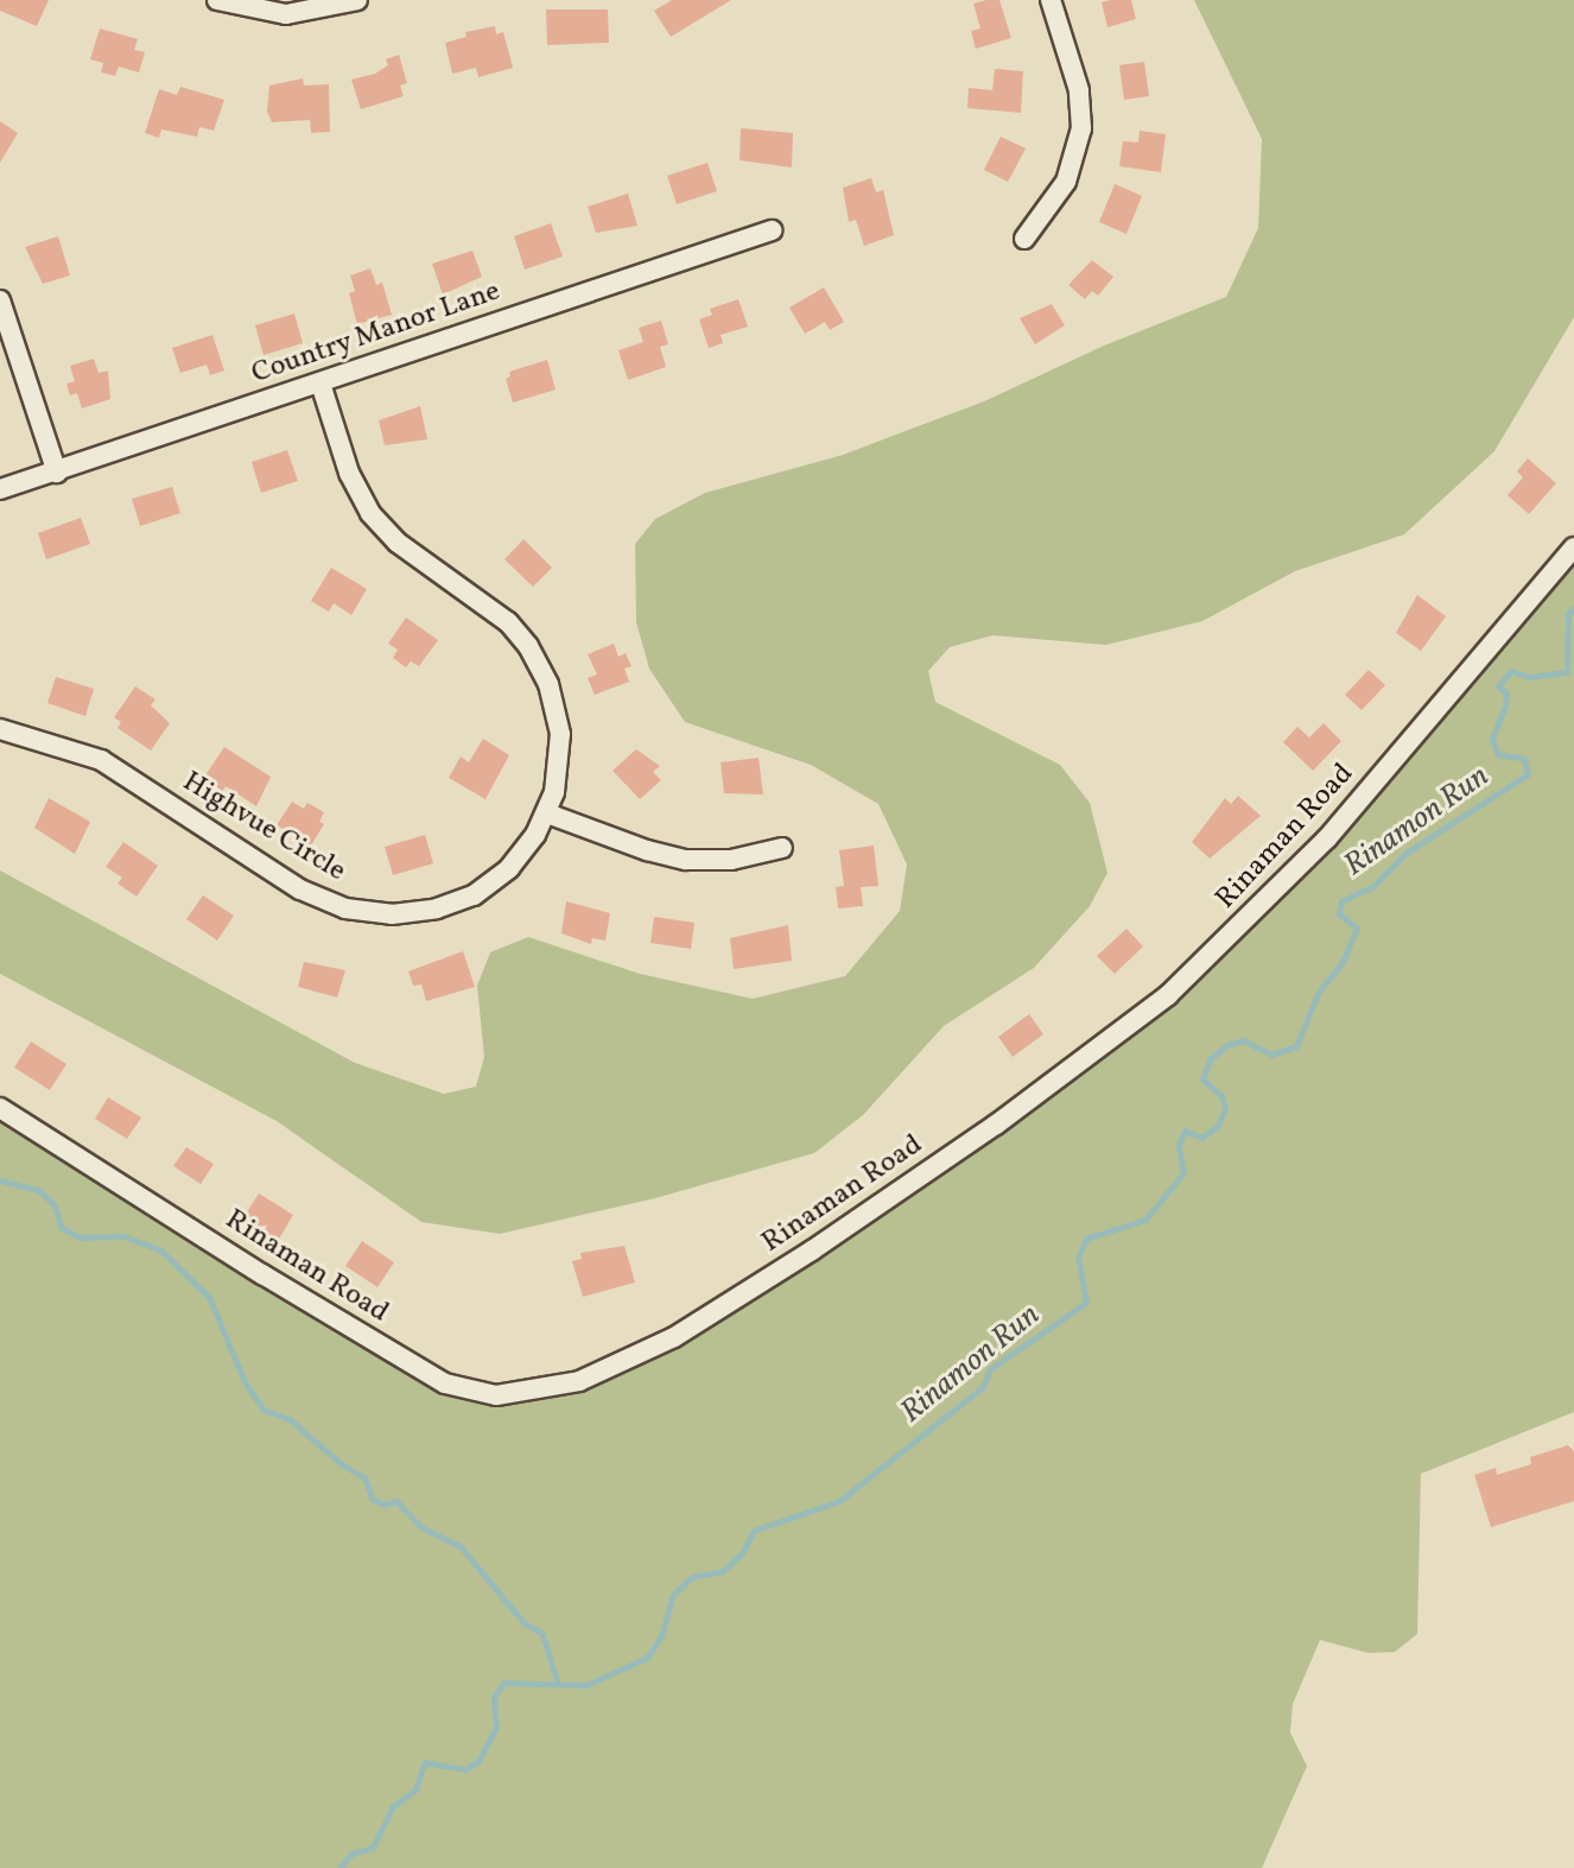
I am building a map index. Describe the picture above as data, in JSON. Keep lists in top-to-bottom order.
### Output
{
  "streets": {
    "street": ["Country Manor Lane", "Highvue Circle", "Rinaman Road"]
  },
  "crossings": [
    ["Country Manor Lane", "Highvue Circle"]
  ],
  "water": ["Rinamon Run"]
}
